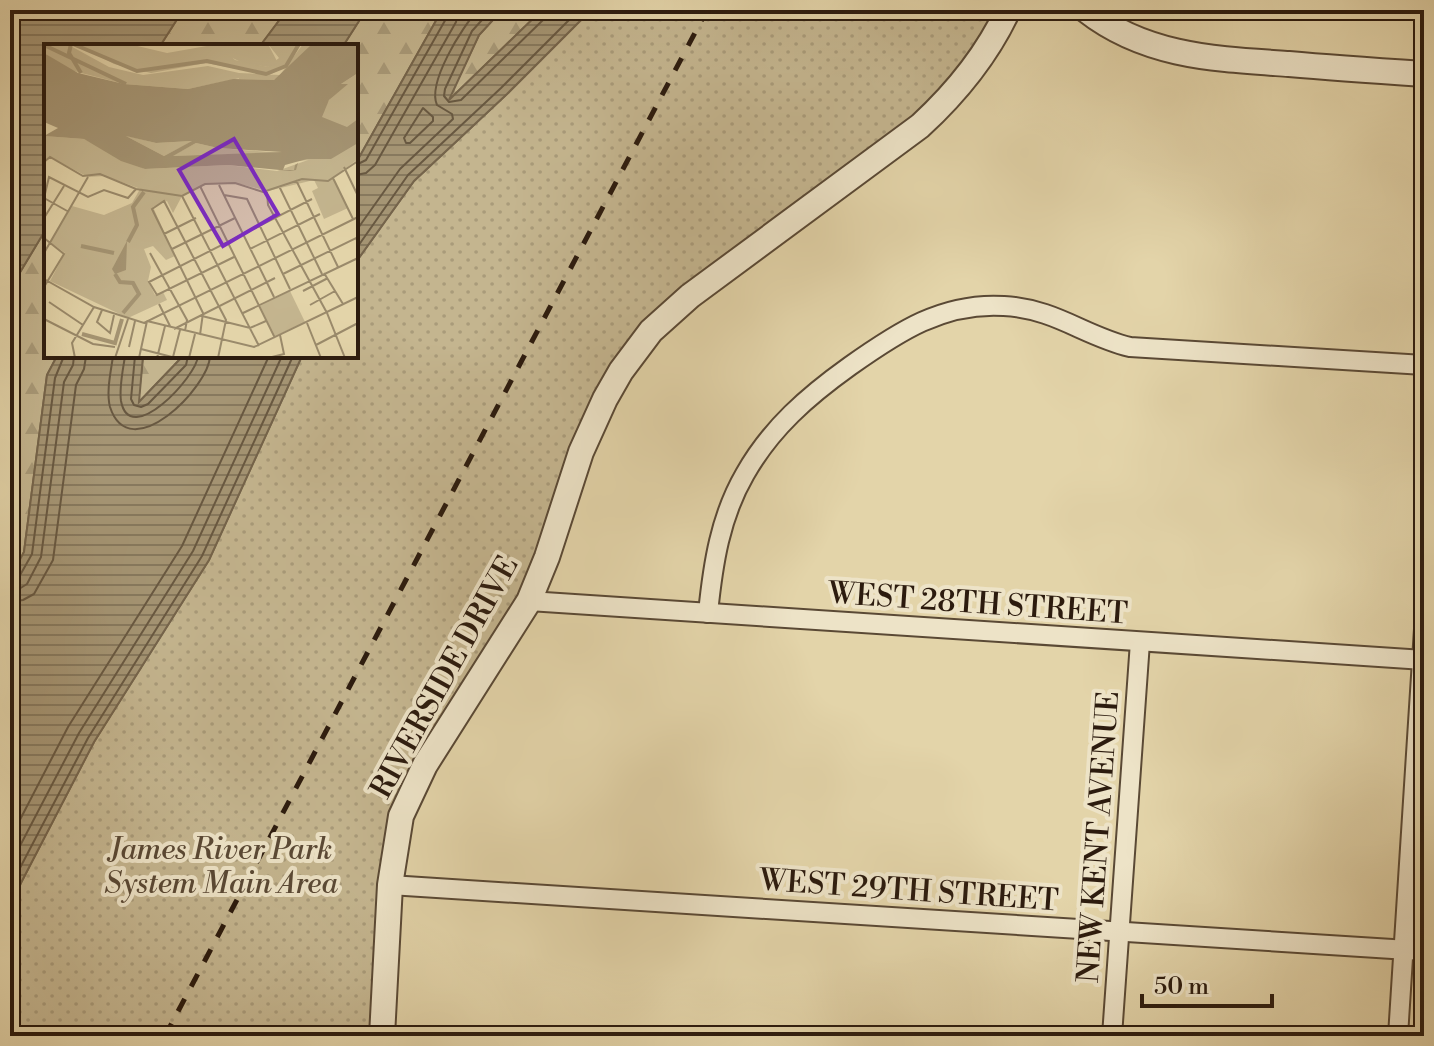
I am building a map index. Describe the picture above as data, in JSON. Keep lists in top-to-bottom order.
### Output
{
  "streets": {
    "street": [
      "WEST 28TH STREET",
      "RIVERSIDE DRIVE",
      "NEW KENT AVENUE",
      "WEST 29TH STREET"
    ]
  },
  "crossings": [
    ["WEST 28TH STREET", "RIVERSIDE DRIVE"],
    ["WEST 28TH STREET", "NEW KENT AVENUE"],
    ["RIVERSIDE DRIVE", "WEST 29TH STREET"],
    ["NEW KENT AVENUE", "WEST 29TH STREET"]
  ],
  "parks": ["James River Park System Main Area"],
  "scale_bar": "50 m"
}
